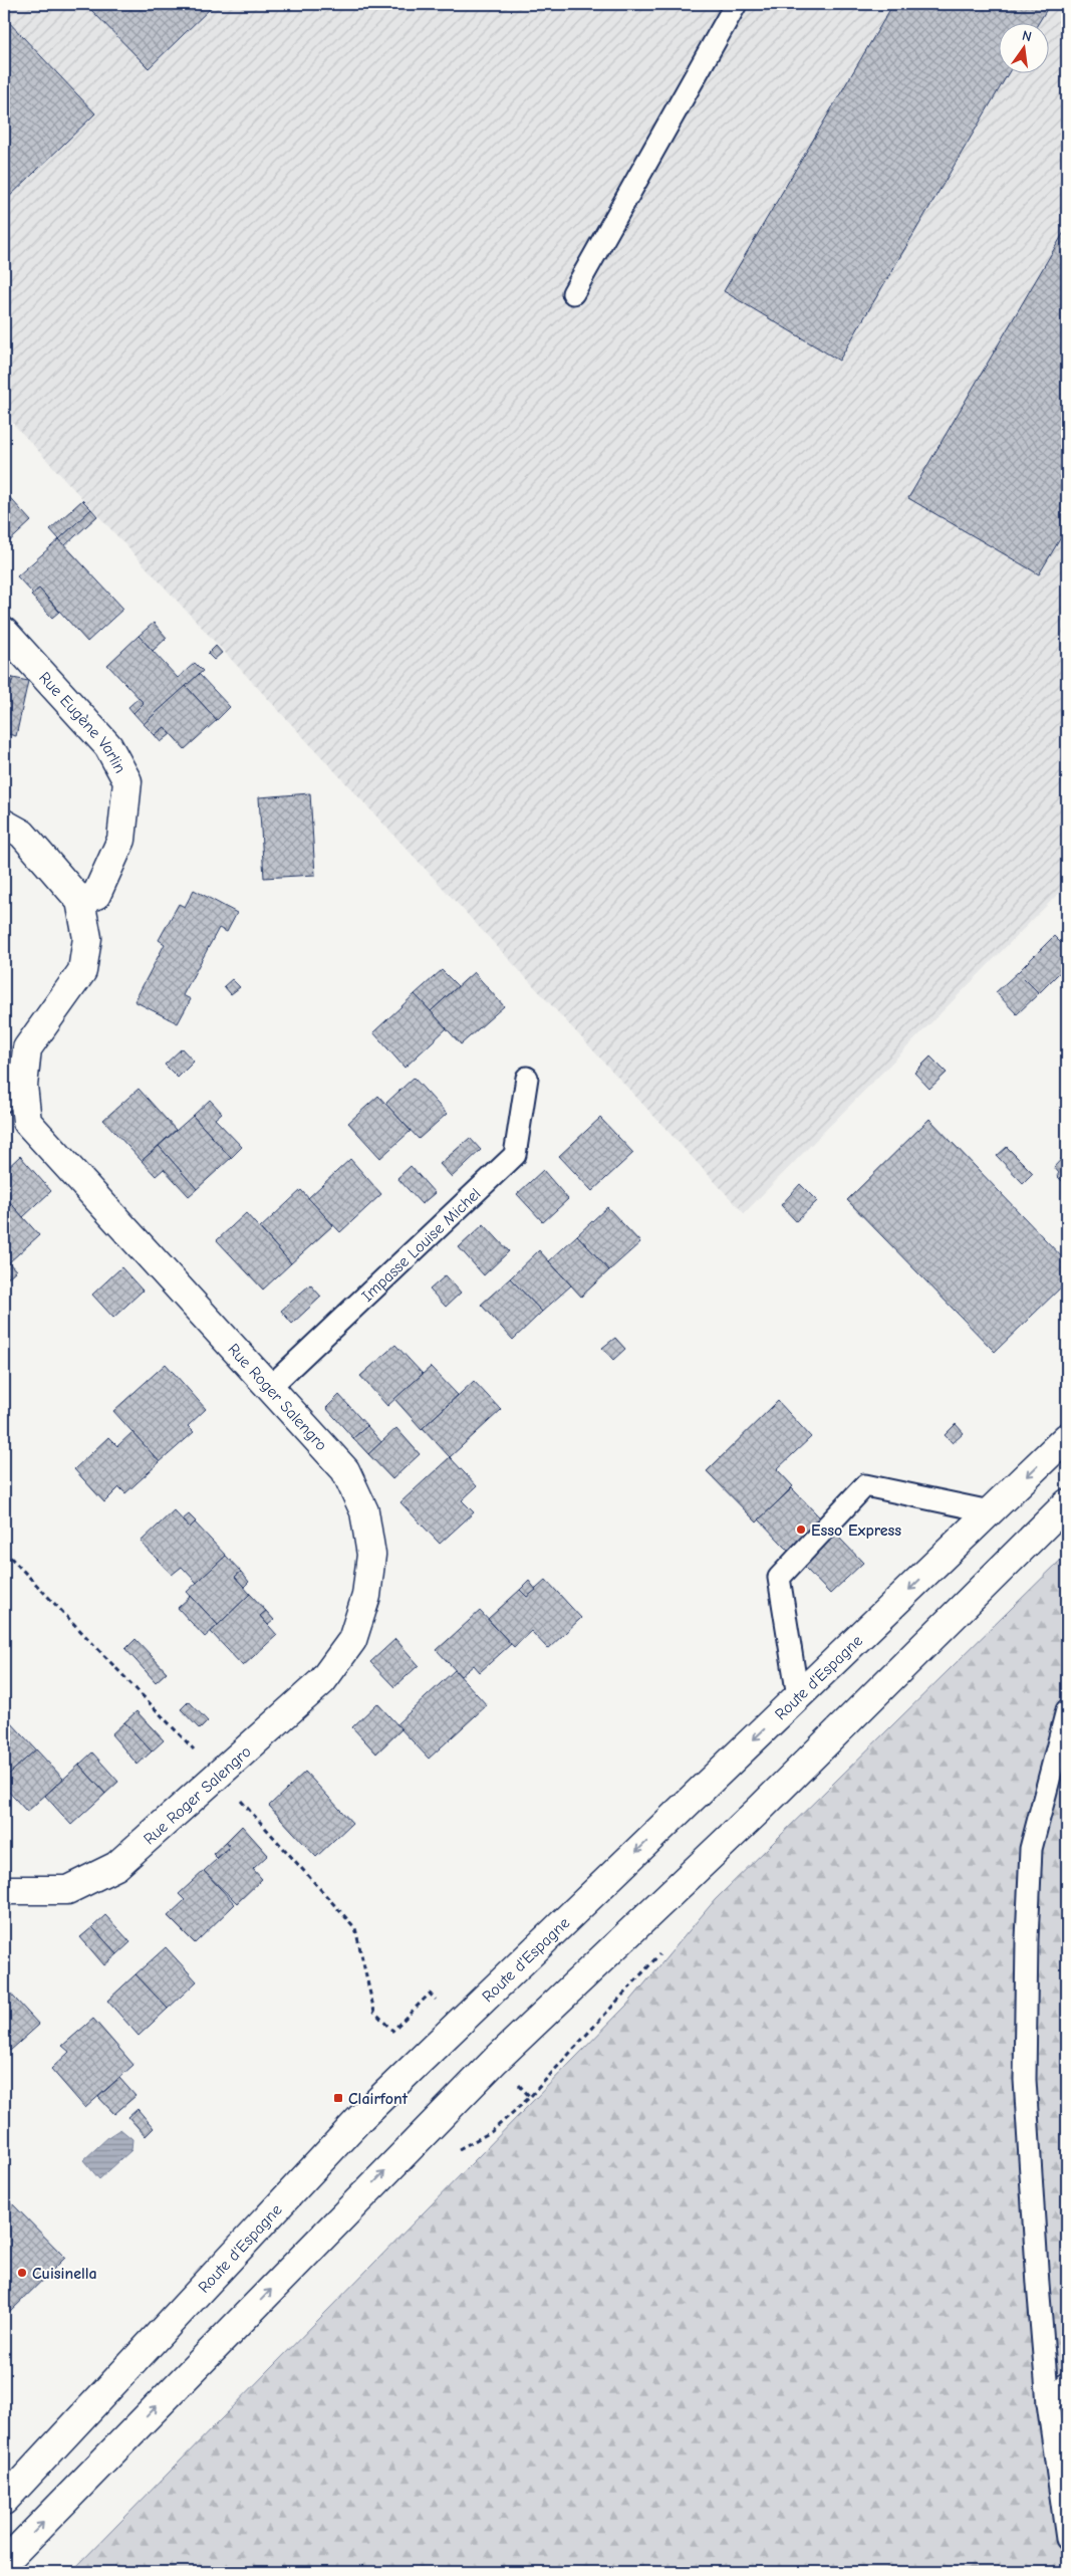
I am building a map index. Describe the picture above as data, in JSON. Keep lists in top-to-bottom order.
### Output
{
  "streets": {
    "main road": ["Rue Eugène Varlin", "Rue Roger Salengro", "Route d'Espagne"],
    "lane": ["Impasse Louise Michel"]
  },
  "crossings": [
    ["Rue Eugène Varlin", "Rue Roger Salengro"],
    ["Impasse Louise Michel", "Rue Roger Salengro"]
  ],
  "places": {
    "other": ["Esso Express", "Cuisinella"],
    "transit": ["Clairfont"]
  },
  "north": "top"
}
